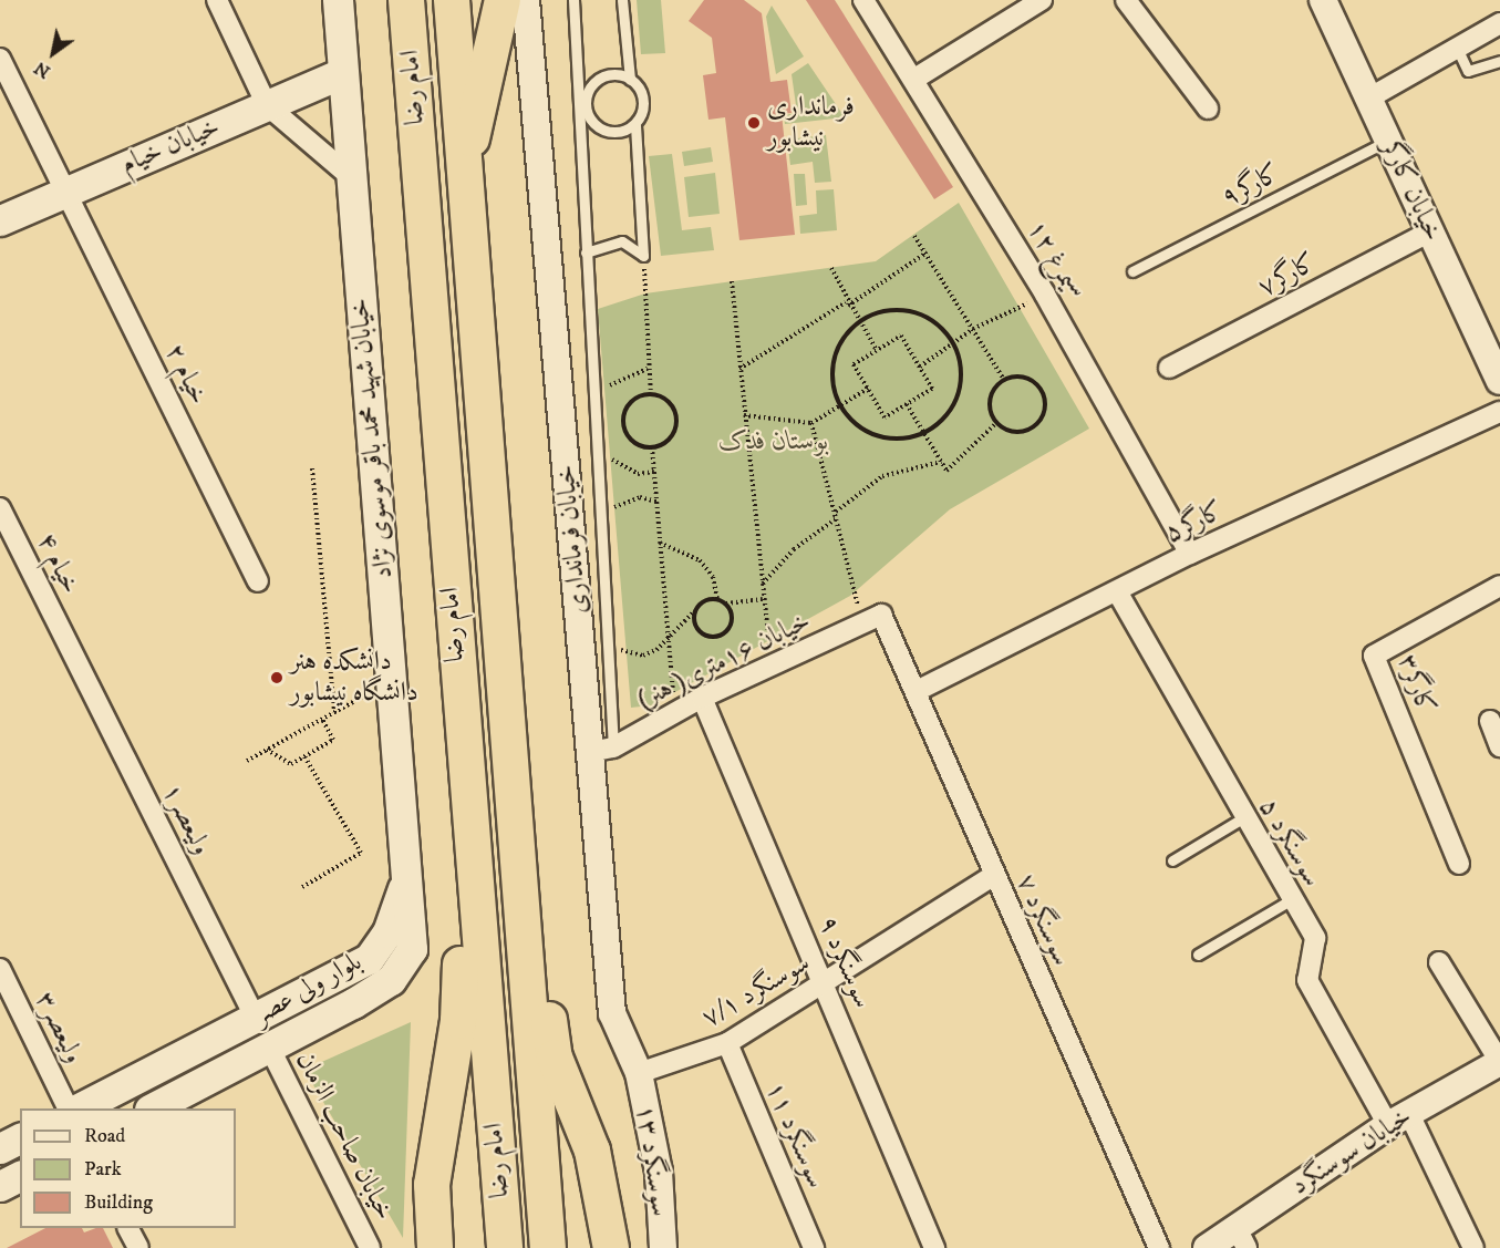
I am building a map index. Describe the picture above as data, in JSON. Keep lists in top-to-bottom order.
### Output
{
  "streets": {
    "highway": ["امام رضا"],
    "main road": ["خیابان خیام", "خیابان شهید محمد باقر موسوی نژاد", "بلوار ولی عصر"],
    "street": [
      "خیابان کارگر",
      "سیمرغ ۱۲",
      "کارگر۷",
      "خیام ۲",
      "کارگر۵",
      "خیابان فرمانداری",
      "خیام ۴",
      "خیابان ۱۶متری( هنر)",
      "کارگر۳",
      "ولیعصر۱",
      "سوسنگرد ۵",
      "سوسنگرد ۷",
      "سوسنگرد ۹",
      "سوسنگرد ۷/۱",
      "ولیعصر۳",
      "سوسنگرد ۱۱",
      "خیابان صاحب الزمان",
      "خیابان سوسنگرد",
      "سوسنگرد ۱۳"
    ],
    "lane": ["کارگر۹"]
  },
  "crossings": [
    ["خیابان خیام", "خیام ۲"],
    ["خیابان خیام", "خیابان شهید محمد باقر موسوی نژاد"],
    ["کارگر۹", "خیابان کارگر"],
    ["خیابان کارگر", "کارگر۷"],
    ["سیمرغ ۱۲", "کارگر۵"],
    ["خیابان شهید محمد باقر موسوی نژاد", "بلوار ولی عصر"],
    ["کارگر۵", "سوسنگرد ۵"],
    ["کارگر۵", "سوسنگرد ۷"],
    ["خیابان فرمانداری", "خیابان ۱۶متری( هنر)"],
    ["خیابان فرمانداری", "سوسنگرد ۷/۱"],
    ["خیابان فرمانداری", "سوسنگرد ۱۳"],
    ["خیام ۴", "ولیعصر۱"],
    ["خیابان ۱۶متری( هنر)", "سوسنگرد ۷"],
    ["خیابان ۱۶متری( هنر)", "سوسنگرد ۹"],
    ["ولیعصر۱", "بلوار ولی عصر"],
    ["سوسنگرد ۵", "خیابان سوسنگرد"],
    ["سوسنگرد ۷", "سوسنگرد ۷/۱"],
    ["سوسنگرد ۹", "سوسنگرد ۷/۱"],
    ["بلوار ولی عصر", "خیابان صاحب الزمان"],
    ["سوسنگرد ۷/۱", "سوسنگرد ۱۱"],
    ["سوسنگرد ۷/۱", "سوسنگرد ۱۳"]
  ],
  "parks": ["بوستان فدک"],
  "places": ["فرمانداری نیشابور", "دانشکده هنر دانشگاه نیشابور"],
  "legend": ["Road", "Park", "Building"],
  "north": "bottom left"
}
